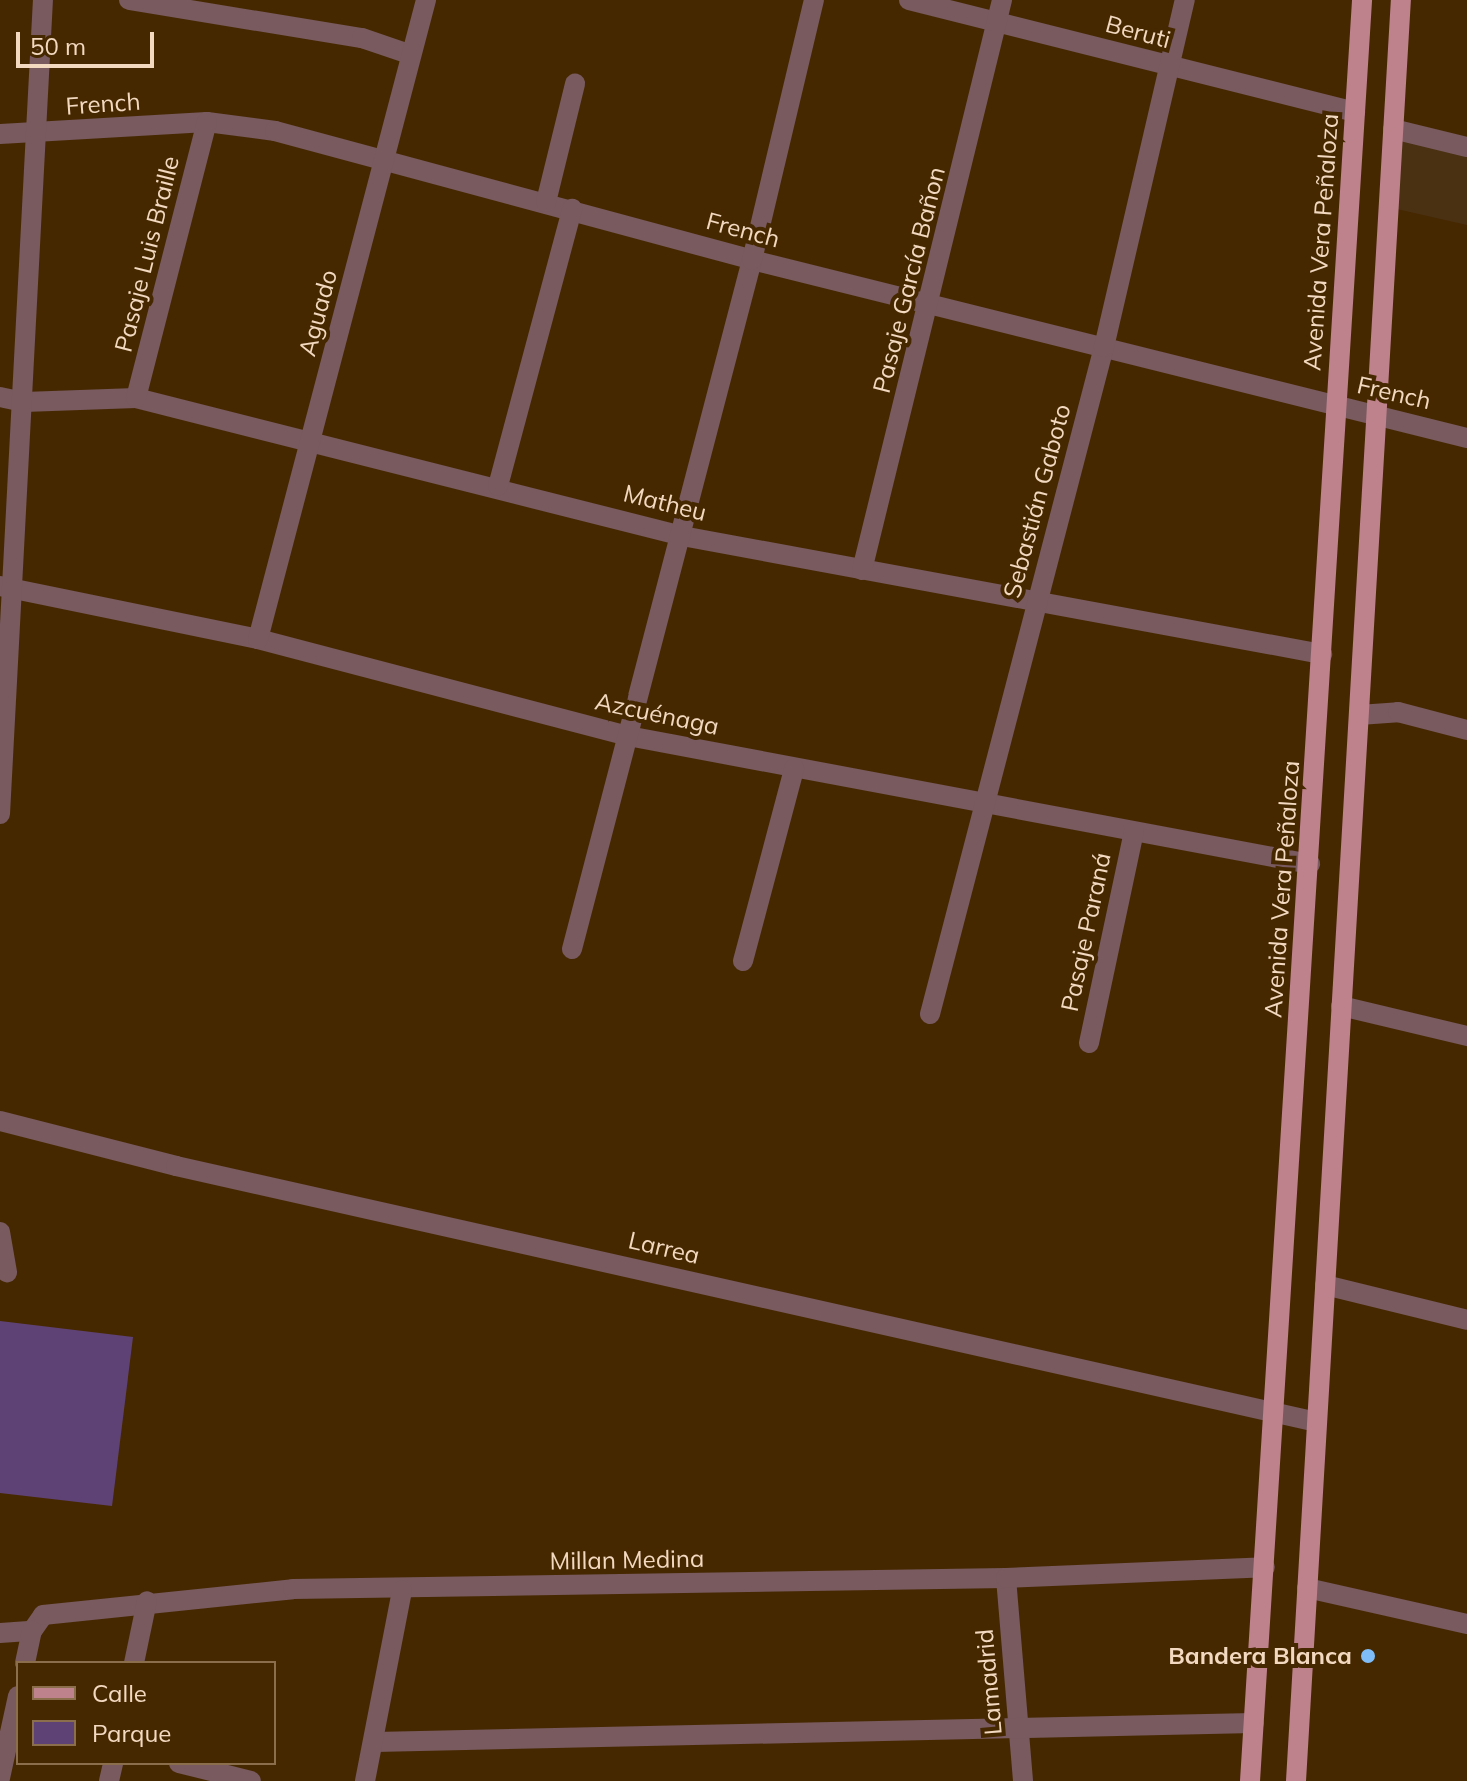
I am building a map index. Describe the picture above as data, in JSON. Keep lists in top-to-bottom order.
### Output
{
  "streets": {
    "main road": ["Avenida Vera Peñaloza"],
    "street": [
      "Beruti",
      "French",
      "Pasaje Luis Braille",
      "Pasaje García Bañon",
      "Aguado",
      "Sebastián Gaboto",
      "Matheu",
      "Azcuénaga",
      "Pasaje Paraná",
      "Larrea",
      "Millan Medina",
      "Lamadrid"
    ]
  },
  "crossings": [
    ["Beruti", "Avenida Vera Peñaloza"],
    ["Beruti", "Pasaje García Bañon"],
    ["Beruti", "Sebastián Gaboto"],
    ["French", "Avenida Vera Peñaloza"],
    ["French", "Pasaje Luis Braille"],
    ["French", "Pasaje García Bañon"],
    ["French", "Aguado"],
    ["French", "Sebastián Gaboto"],
    ["Avenida Vera Peñaloza", "Matheu"],
    ["Avenida Vera Peñaloza", "Azcuénaga"],
    ["Avenida Vera Peñaloza", "Larrea"],
    ["Avenida Vera Peñaloza", "Millan Medina"],
    ["Pasaje Luis Braille", "Matheu"],
    ["Pasaje García Bañon", "Matheu"],
    ["Aguado", "Matheu"],
    ["Aguado", "Azcuénaga"],
    ["Sebastián Gaboto", "Matheu"],
    ["Sebastián Gaboto", "Azcuénaga"],
    ["Azcuénaga", "Pasaje Paraná"],
    ["Millan Medina", "Lamadrid"]
  ],
  "places": ["Bandera Blanca"],
  "legend": ["Calle", "Parque"],
  "scale_bar": "50 m"
}
